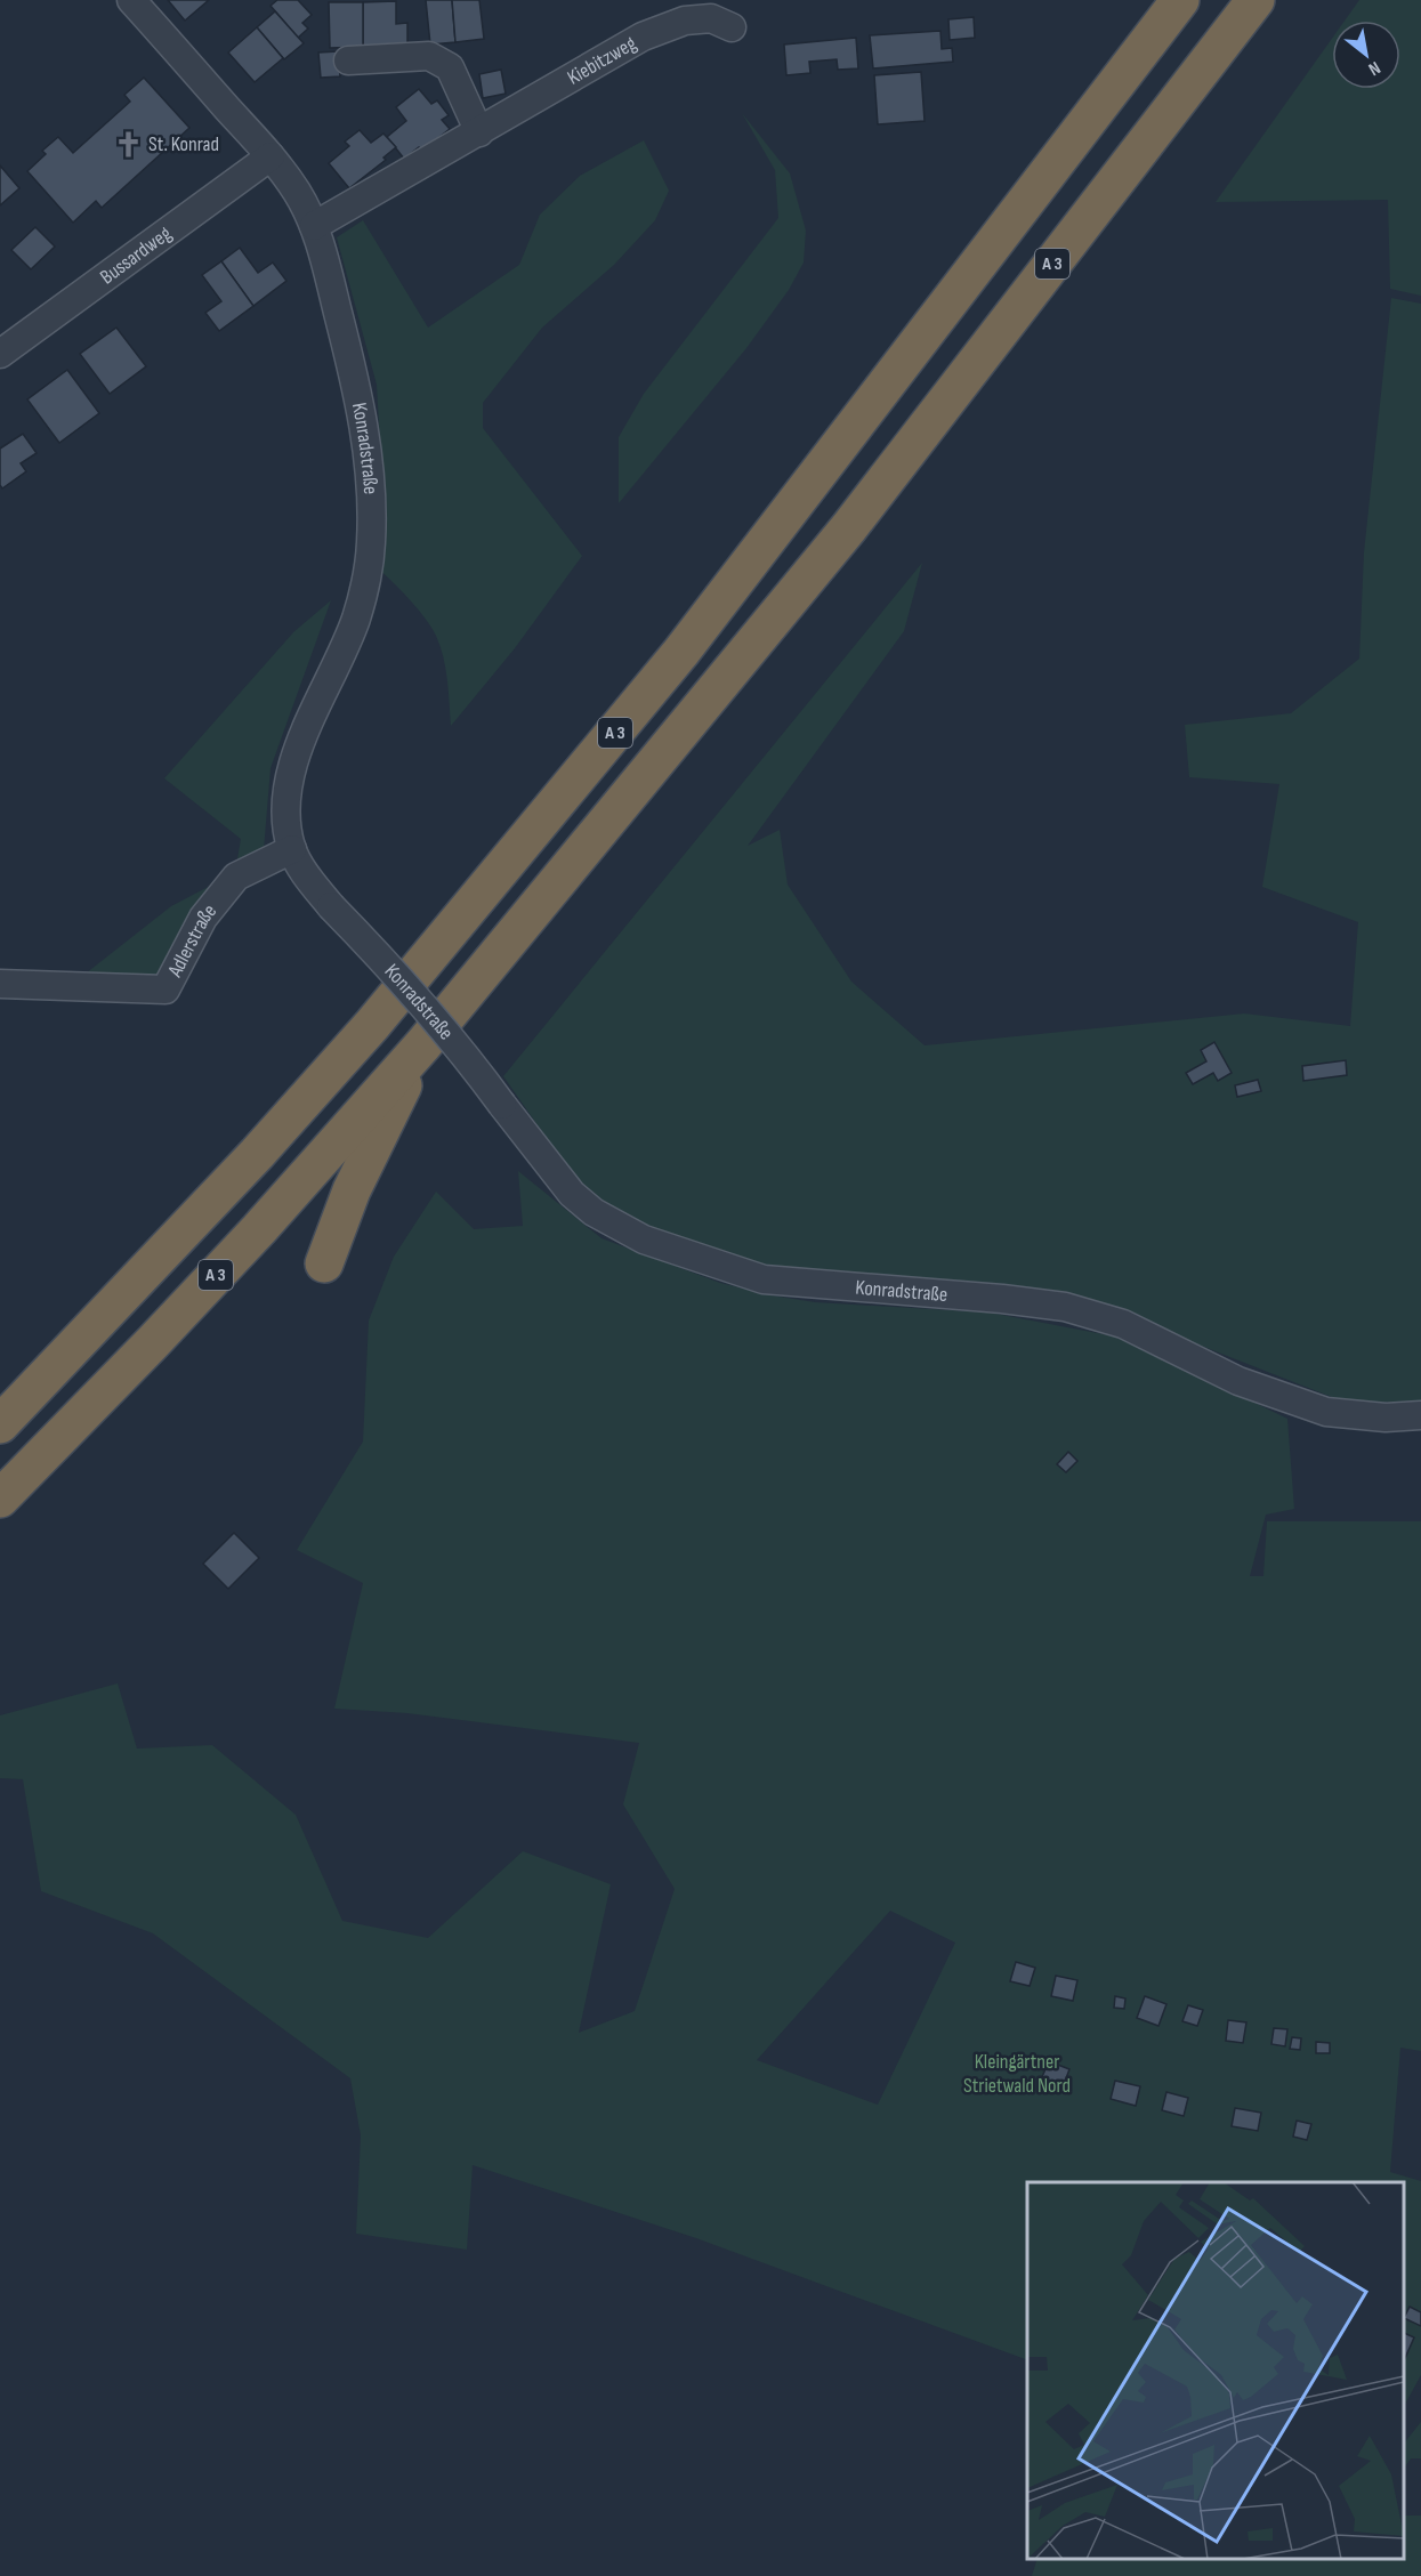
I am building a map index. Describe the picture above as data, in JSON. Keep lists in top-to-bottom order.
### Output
{
  "streets": {
    "highway": ["A 3"],
    "street": [
      "Kiebitzweg",
      "Bussardweg",
      "Konradstraße",
      "Adlerstraße"
    ]
  },
  "crossings": [
    ["Kiebitzweg", "Konradstraße"],
    ["Bussardweg", "Konradstraße"],
    ["Konradstraße", "Adlerstraße"]
  ],
  "parks": ["Kleingärtner Strietwald Nord"],
  "places": {
    "church": ["St. Konrad"]
  },
  "north": "bottom right"
}
